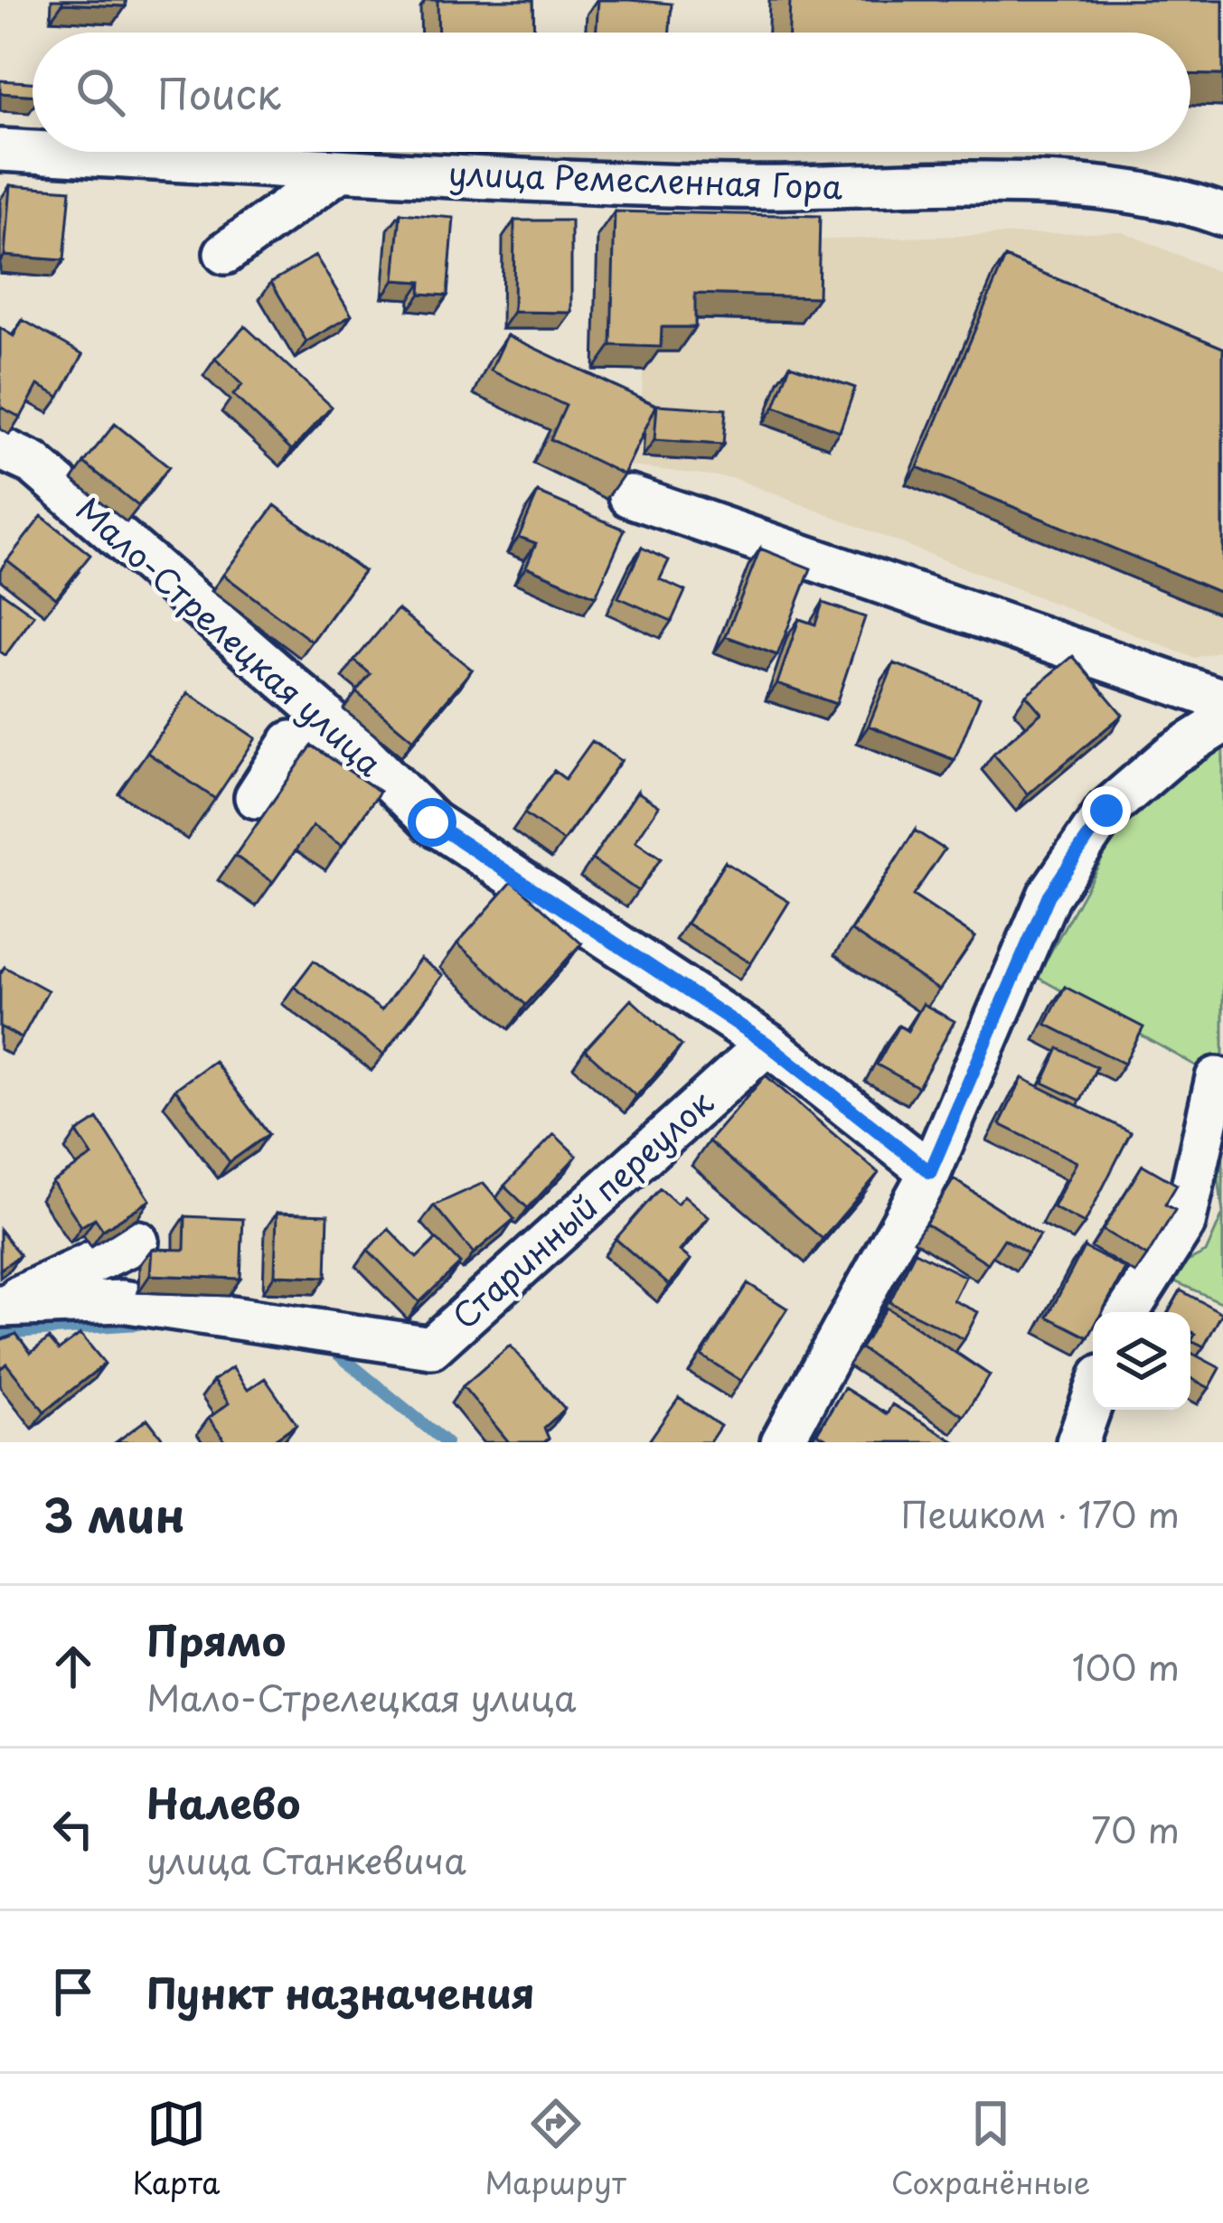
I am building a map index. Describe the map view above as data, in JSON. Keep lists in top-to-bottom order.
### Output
{
  "streets": {
    "street": ["улица Ремесленная Гора", "Мало-Стрелецкая улица", "Старинный переулок"]
  },
  "crossings": [
    ["Мало-Стрелецкая улица", "Старинный переулок"]
  ],
  "page": {
    "search": "Поиск",
    "heading": ["3 мин", "Пешком · 170 m"],
    "list": [
      ["Прямо", "Мало-Стрелецкая улица", "100 m"],
      ["Налево", "улица Станкевича", "70 m"],
      "Пункт назначения"
    ],
    "nav": ["Карта", "Маршрут", "Сохранённые"]
  }
}
